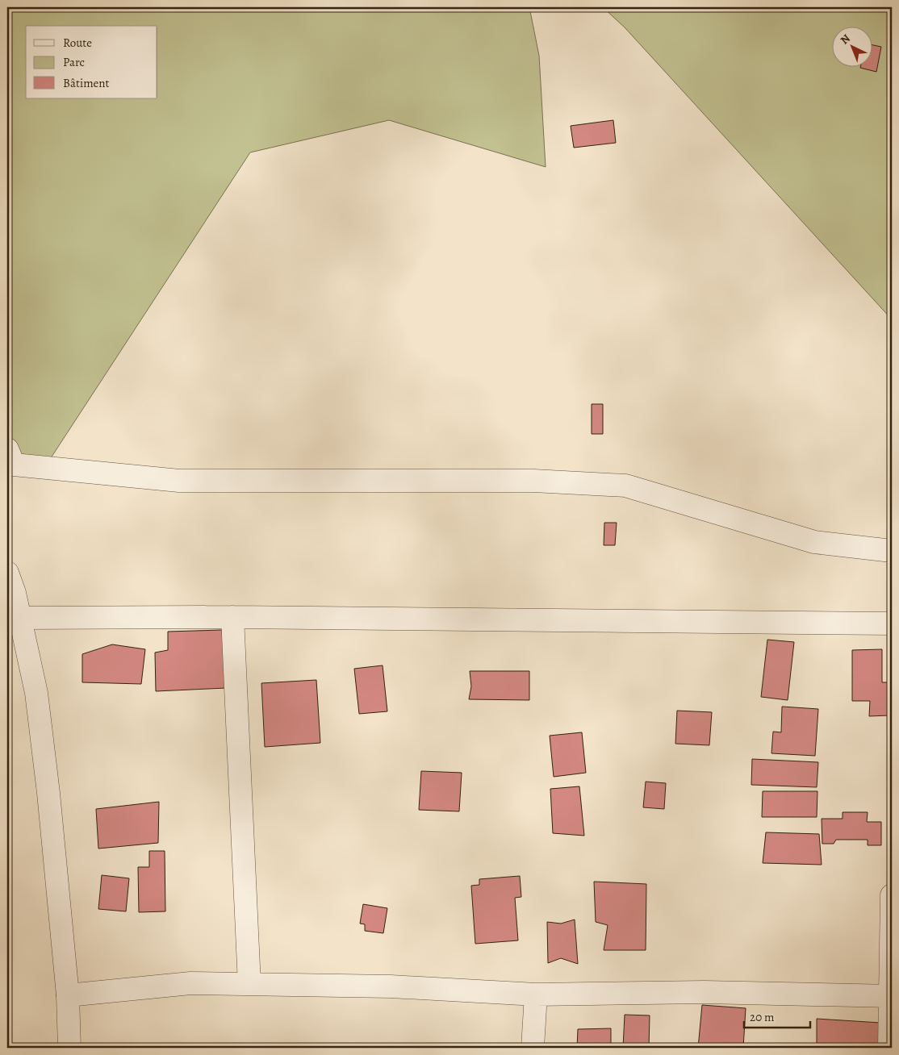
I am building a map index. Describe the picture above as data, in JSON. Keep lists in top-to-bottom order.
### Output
{
  "legend": ["Route", "Parc", "Bâtiment"],
  "scale_bar": "20 m",
  "north": "top left"
}
